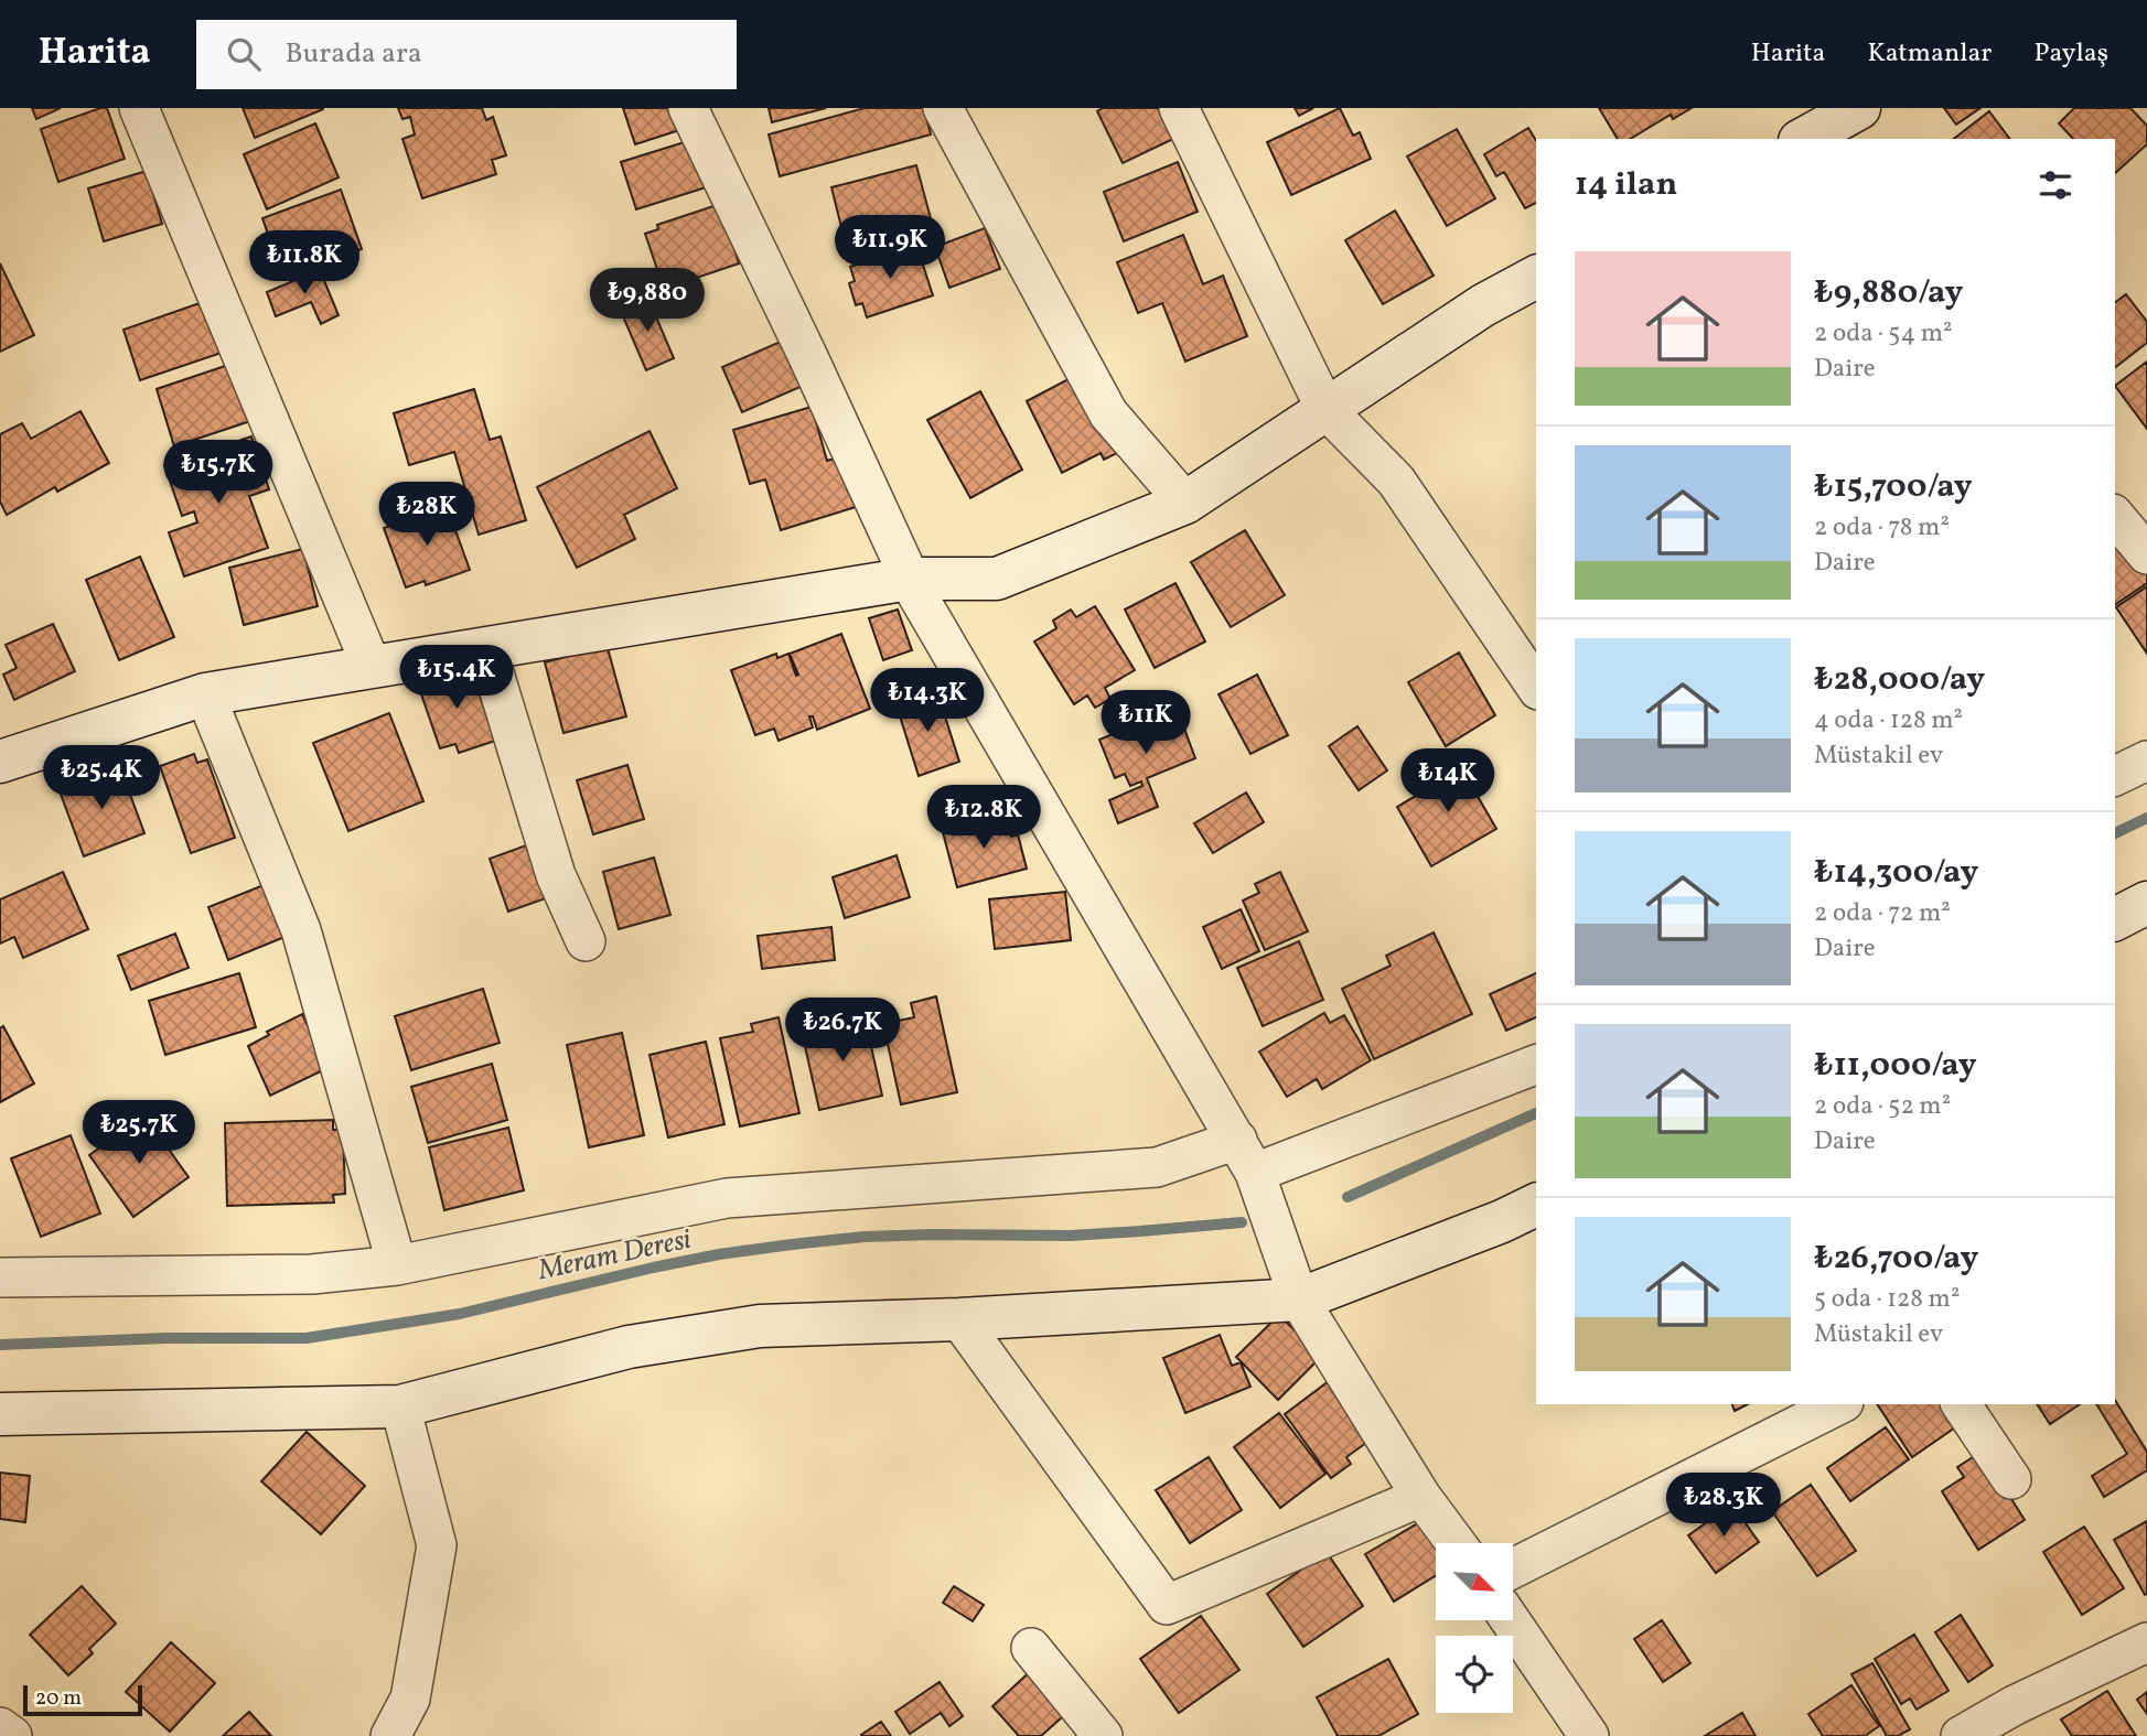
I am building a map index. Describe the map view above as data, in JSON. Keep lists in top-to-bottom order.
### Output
{
  "water": ["Meram Deresi"],
  "scale_bar": "20 m",
  "north": "bottom right",
  "page": {
    "header": "Harita",
    "search": "Burada ara",
    "nav": ["Harita", "Katmanlar", "Paylaş"],
    "heading": "14 ilan",
    "price": [
      "₺11.9K",
      "₺11.8K",
      "₺9,880",
      "₺15.7K",
      "₺28K",
      "₺15.4K",
      "₺14.3K",
      "₺11K",
      "₺25.4K",
      "₺14K",
      "₺12.8K",
      "₺26.7K",
      "₺25.7K",
      "₺28.3K"
    ],
    "list": [
      {
        "name": "₺9,880/ay",
        "note": "2 oda · 54 m² · Daire"
      },
      {
        "name": "₺15,700/ay",
        "note": "2 oda · 78 m² · Daire"
      },
      {
        "name": "₺28,000/ay",
        "note": "4 oda · 128 m² · Müstakil ev"
      },
      {
        "name": "₺14,300/ay",
        "note": "2 oda · 72 m² · Daire"
      },
      {
        "name": "₺11,000/ay",
        "note": "2 oda · 52 m² · Daire"
      },
      {
        "name": "₺26,700/ay",
        "note": "5 oda · 128 m² · Müstakil ev"
      }
    ],
    "scale": "20 m"
  }
}
